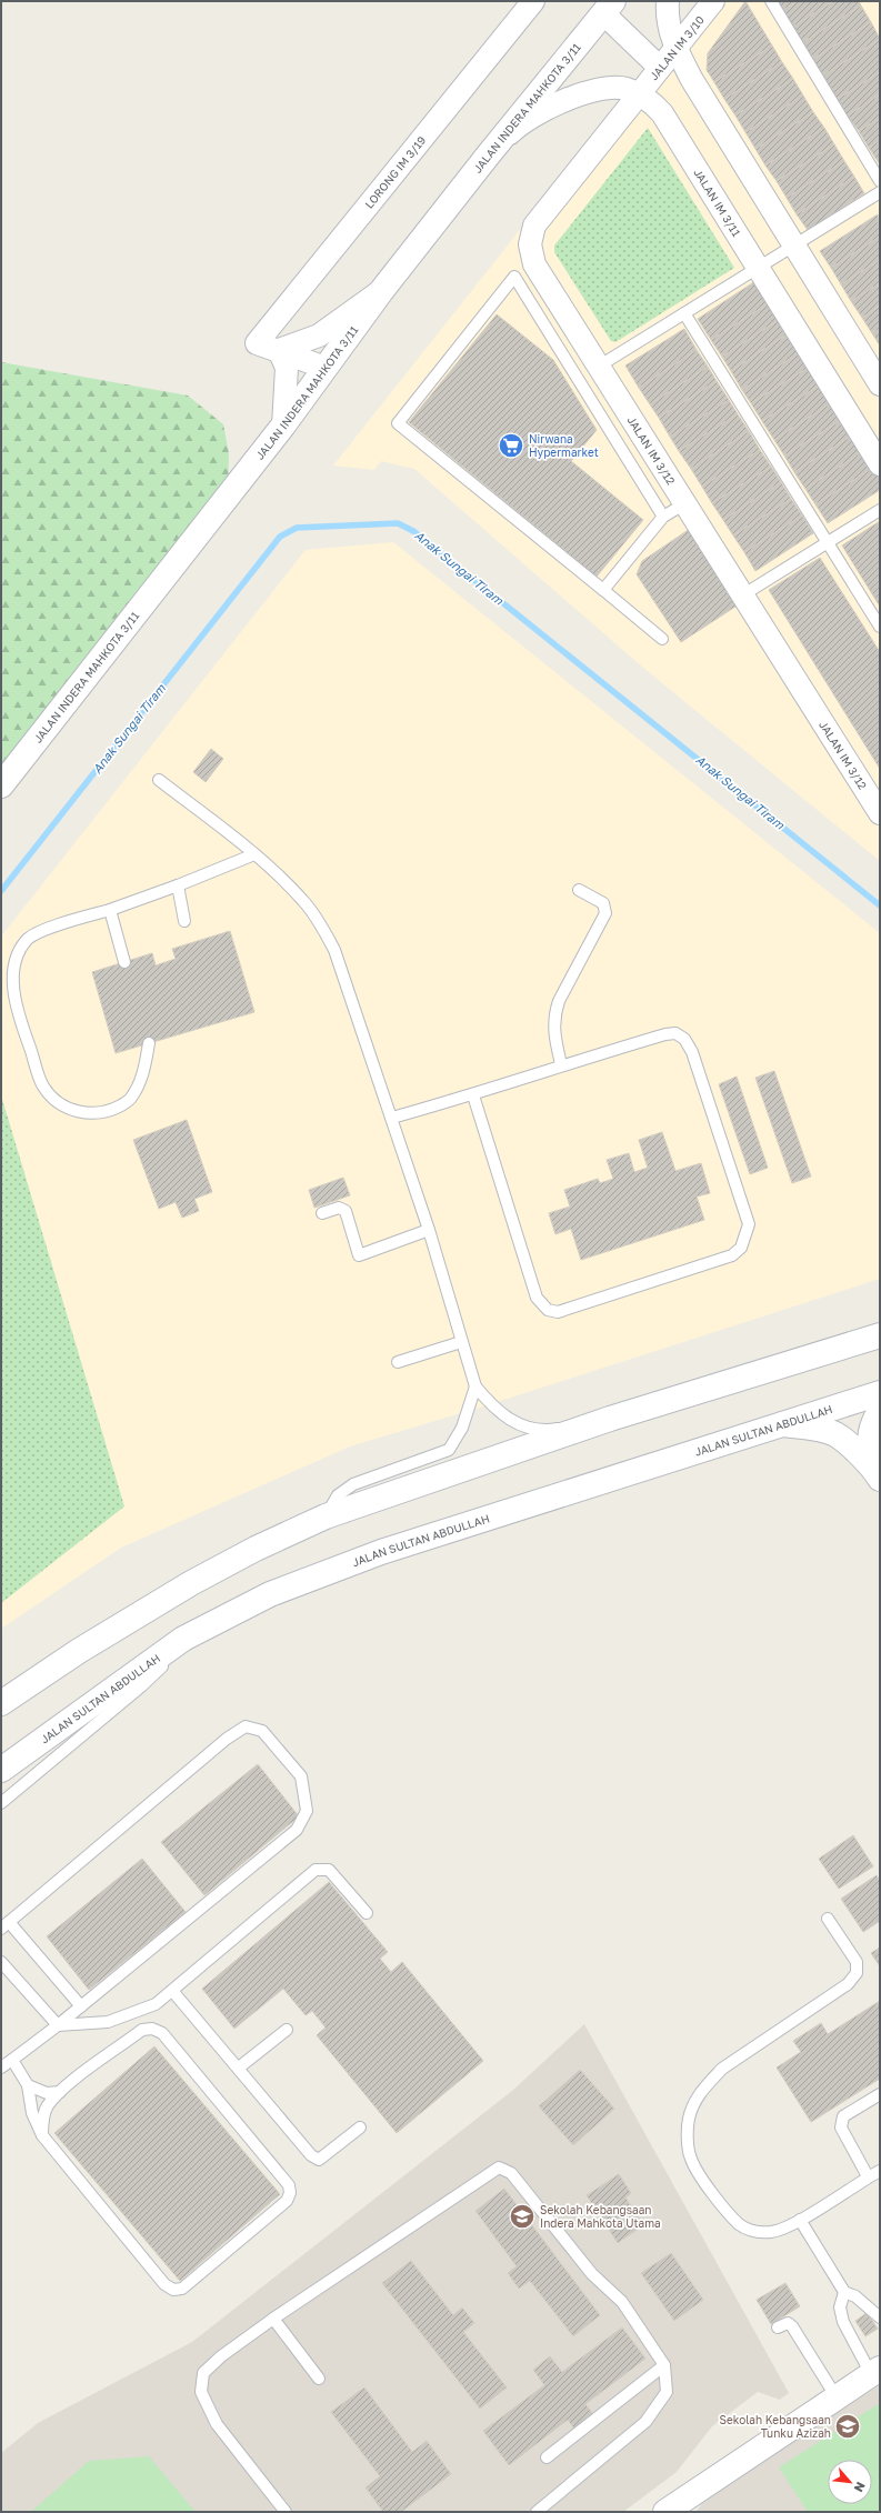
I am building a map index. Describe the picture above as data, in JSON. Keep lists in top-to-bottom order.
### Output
{
  "streets": {
    "main road": ["JALAN INDERA MAHKOTA 3/11", "JALAN SULTAN ABDULLAH"],
    "street": [
      "JALAN IM 3/10",
      "LORONG IM 3/19",
      "JALAN IM 3/11",
      "JALAN IM 3/12"
    ]
  },
  "crossings": [
    ["JALAN IM 3/10", "JALAN IM 3/11"],
    ["JALAN IM 3/10", "JALAN IM 3/12"],
    ["JALAN INDERA MAHKOTA 3/11", "JALAN IM 3/11"],
    ["JALAN IM 3/11", "JALAN IM 3/12"]
  ],
  "water": ["Anak Sungai Tiram"],
  "places": {
    "supermarket": ["Nirwana Hypermarket"],
    "school or university": ["Sekolah Kebangsaan Indera Mahkota Utama", "Sekolah Kebangsaan Tunku Azizah"]
  },
  "north": "bottom right"
}
